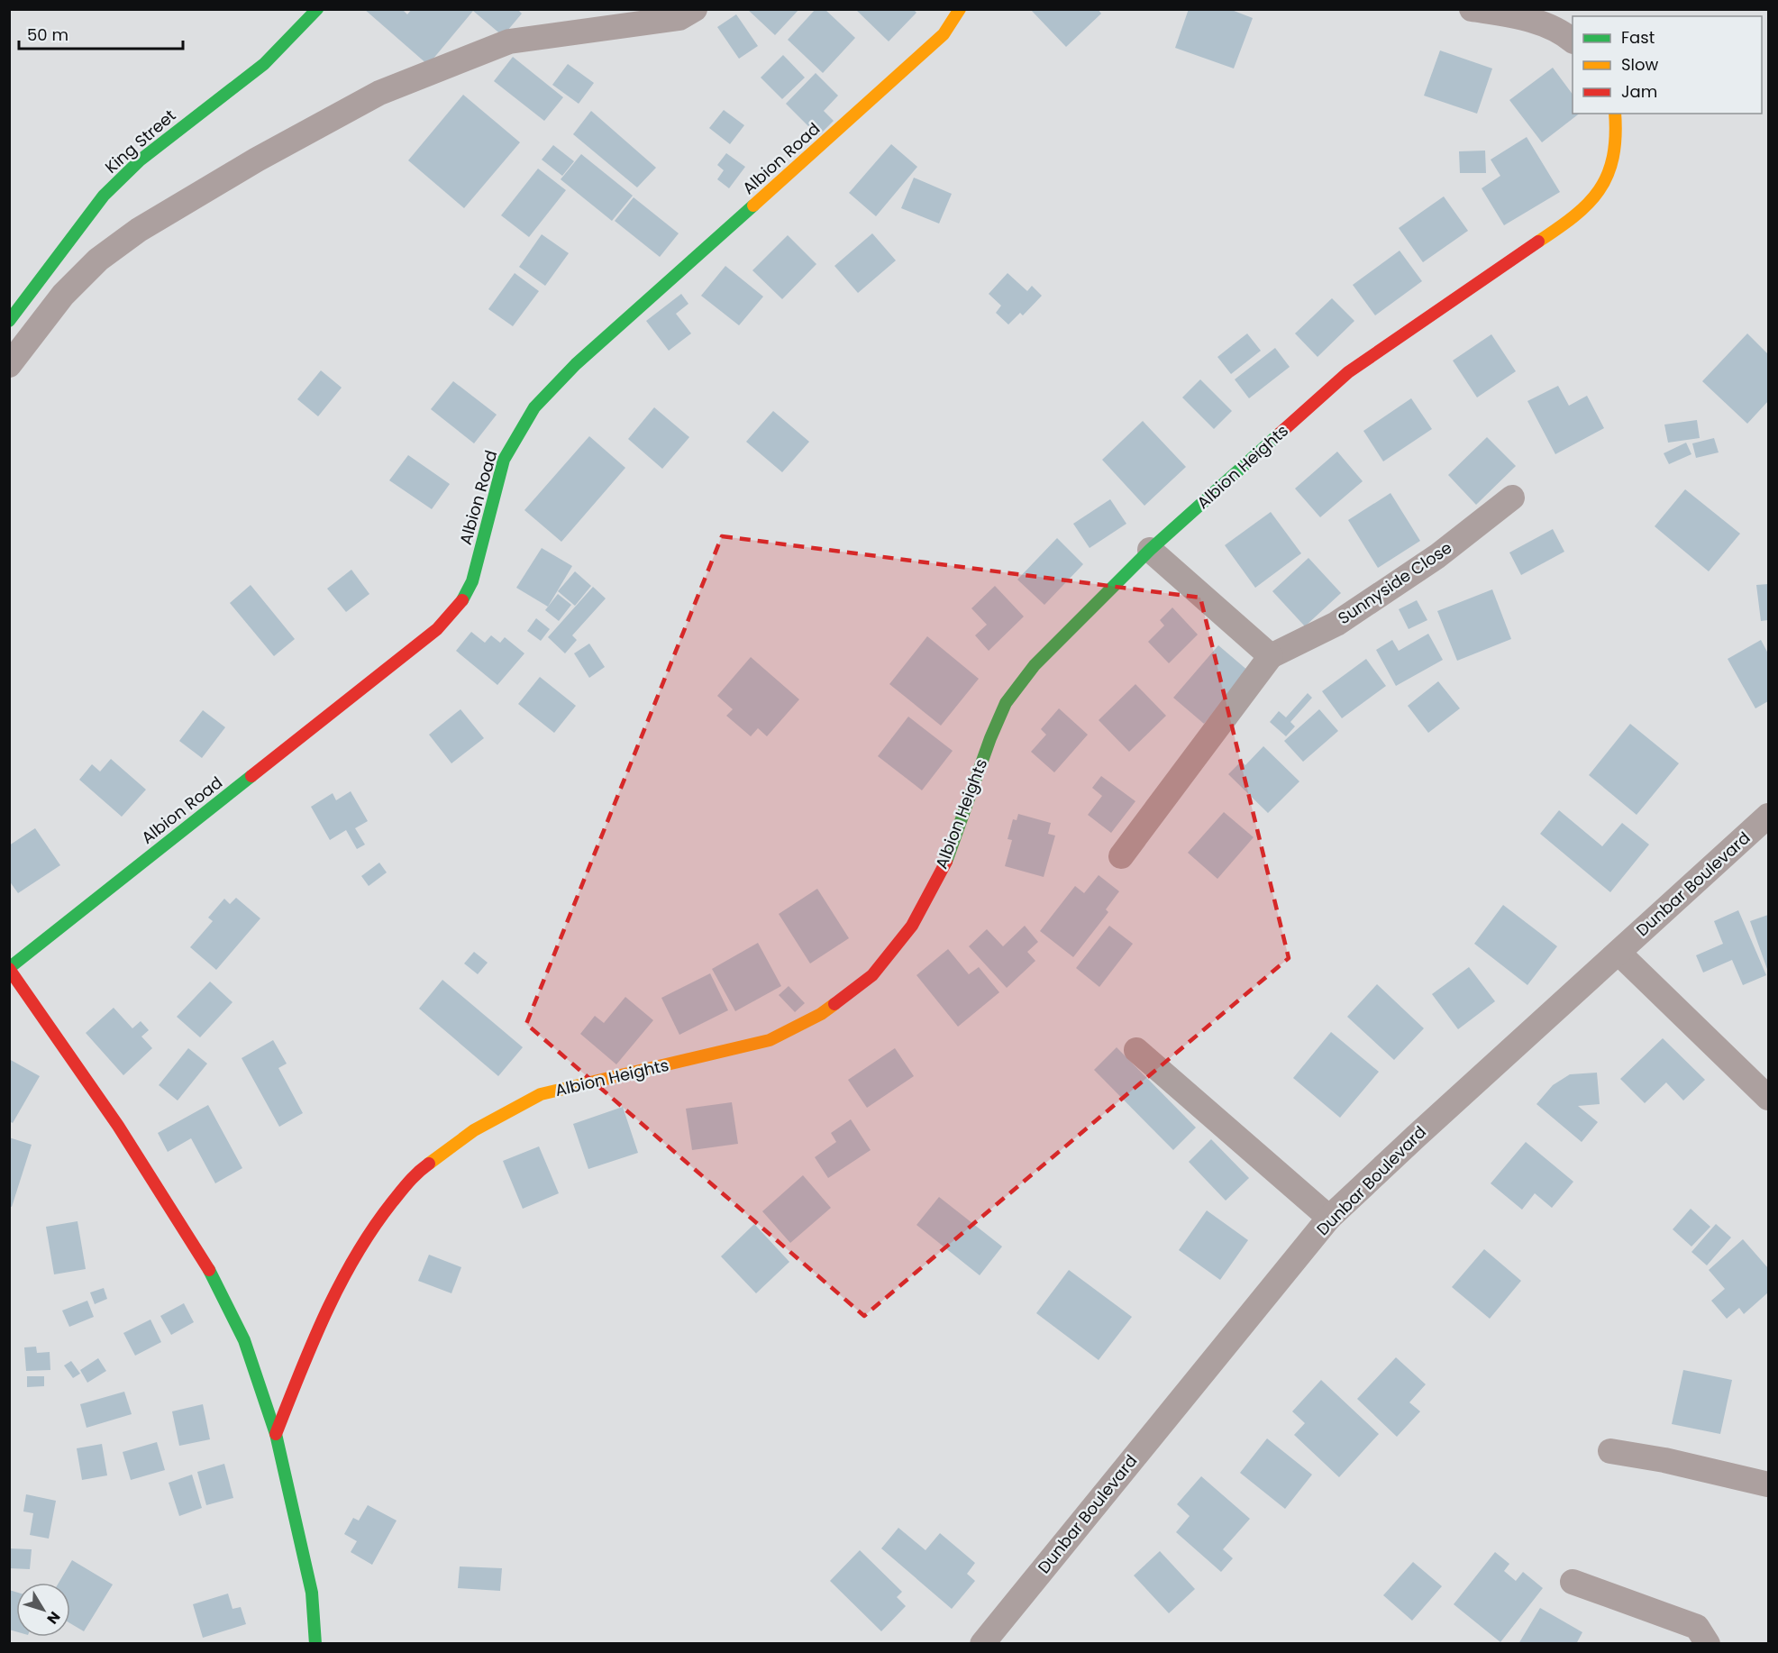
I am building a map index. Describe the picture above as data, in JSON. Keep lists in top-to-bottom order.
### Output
{
  "streets": {
    "street": [
      "King Street",
      "Albion Road",
      "Albion Heights",
      "Sunnyside Close",
      "Dunbar Boulevard"
    ]
  },
  "legend": ["Fast", "Slow", "Jam"],
  "scale_bar": "50 m",
  "north": "bottom right"
}
